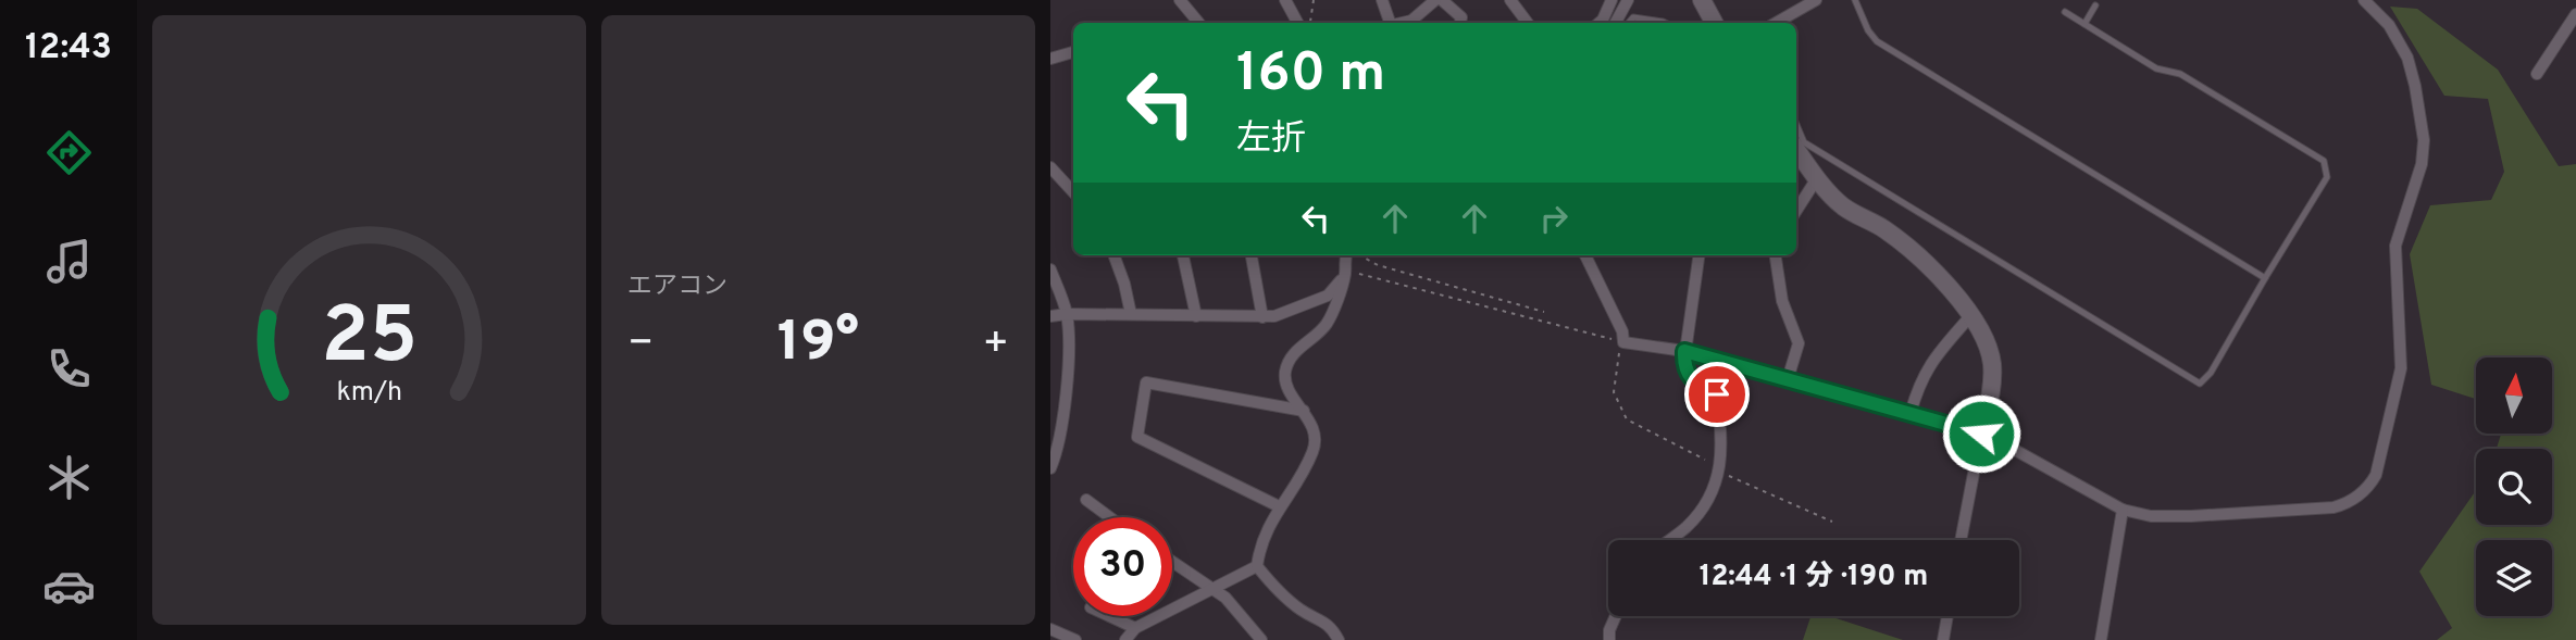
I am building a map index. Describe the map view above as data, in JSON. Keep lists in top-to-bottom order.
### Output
{
  "north": "top",
  "page": {
    "tabs": "12:43",
    "tile": "エアコン",
    "turn": ["160 m", "左折"],
    "heat": ["−", "19°", "+"],
    "limit": "30",
    "trip": "12:44 · 1 分 · 190 m",
    "gauge": ["25", "km/h"]
  }
}
